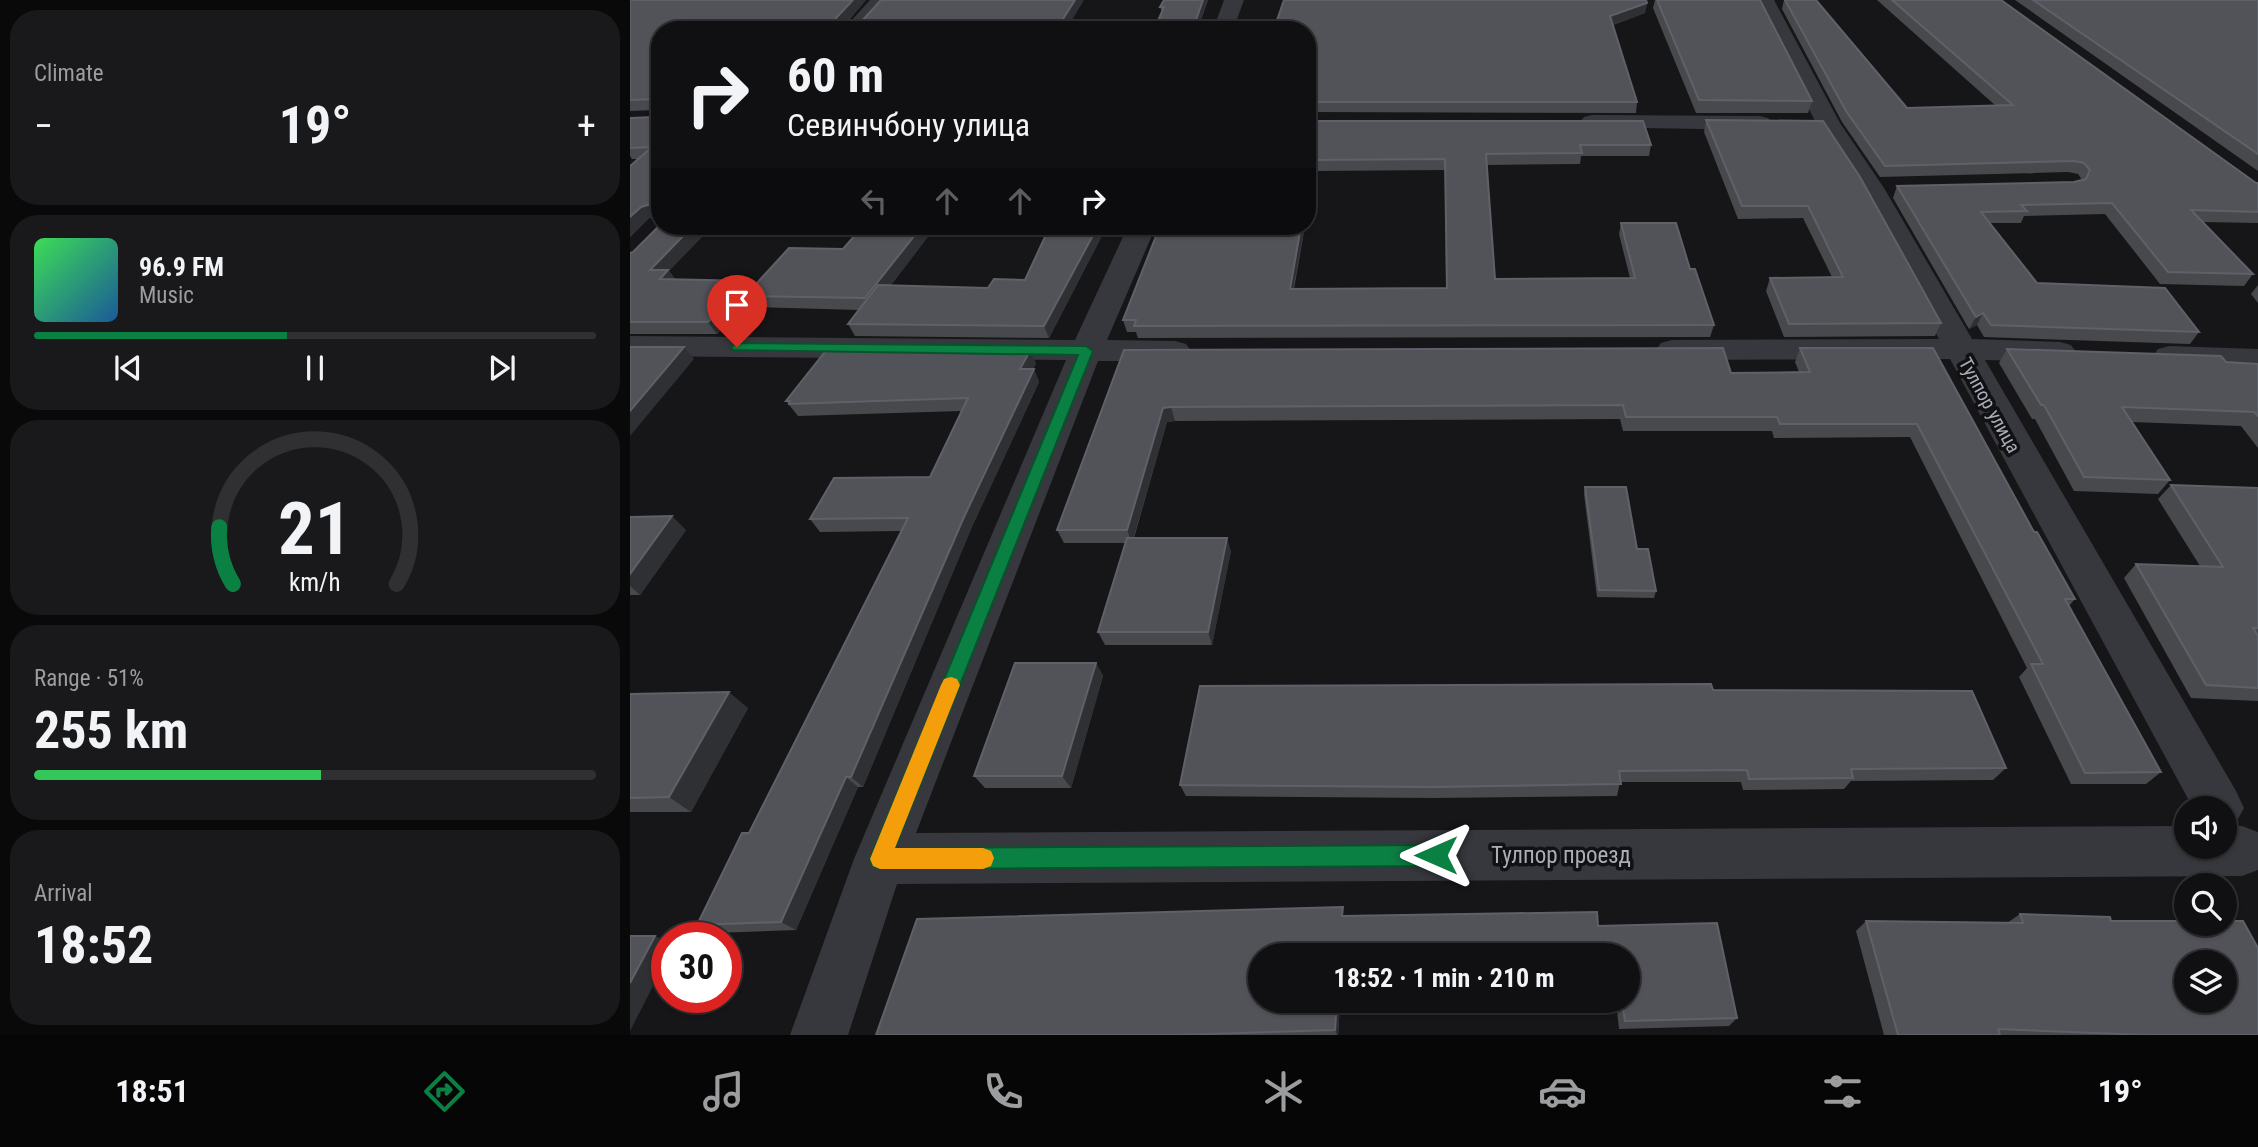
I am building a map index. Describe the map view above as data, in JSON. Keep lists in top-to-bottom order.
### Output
{
  "streets": {
    "street": ["Тулпор улица", "Тулпор проезд"]
  },
  "page": {
    "tile": [
      "Climate",
      ["Range · 51%", "255 km"],
      ["Arrival", "18:52"]
    ],
    "turn": ["60 m", "Севинчбону улица"],
    "heat": ["−", "19°", "+"],
    "song": ["96.9 FM", "Music"],
    "limit": "30",
    "trip": "18:52 · 1 min · 210 m",
    "tabs": ["18:51", "19°"],
    "gauge": ["21", "km/h"]
  }
}
